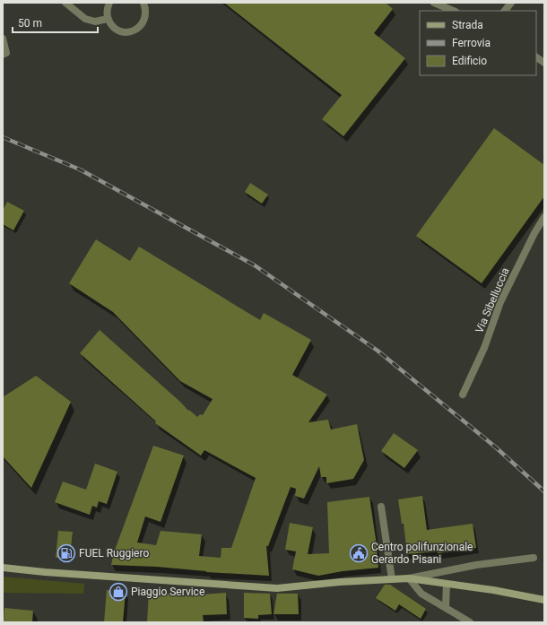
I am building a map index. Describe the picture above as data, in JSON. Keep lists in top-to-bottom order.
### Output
{
  "streets": {
    "street": ["Via Sibelluccia"]
  },
  "places": {
    "fuel station": ["FUEL Ruggiero"],
    "public building": ["Centro polifunzionale Gerardo Pisani"],
    "shop": ["Piaggio Service"]
  },
  "legend": ["Strada", "Ferrovia", "Edificio"],
  "scale_bar": "50 m"
}
